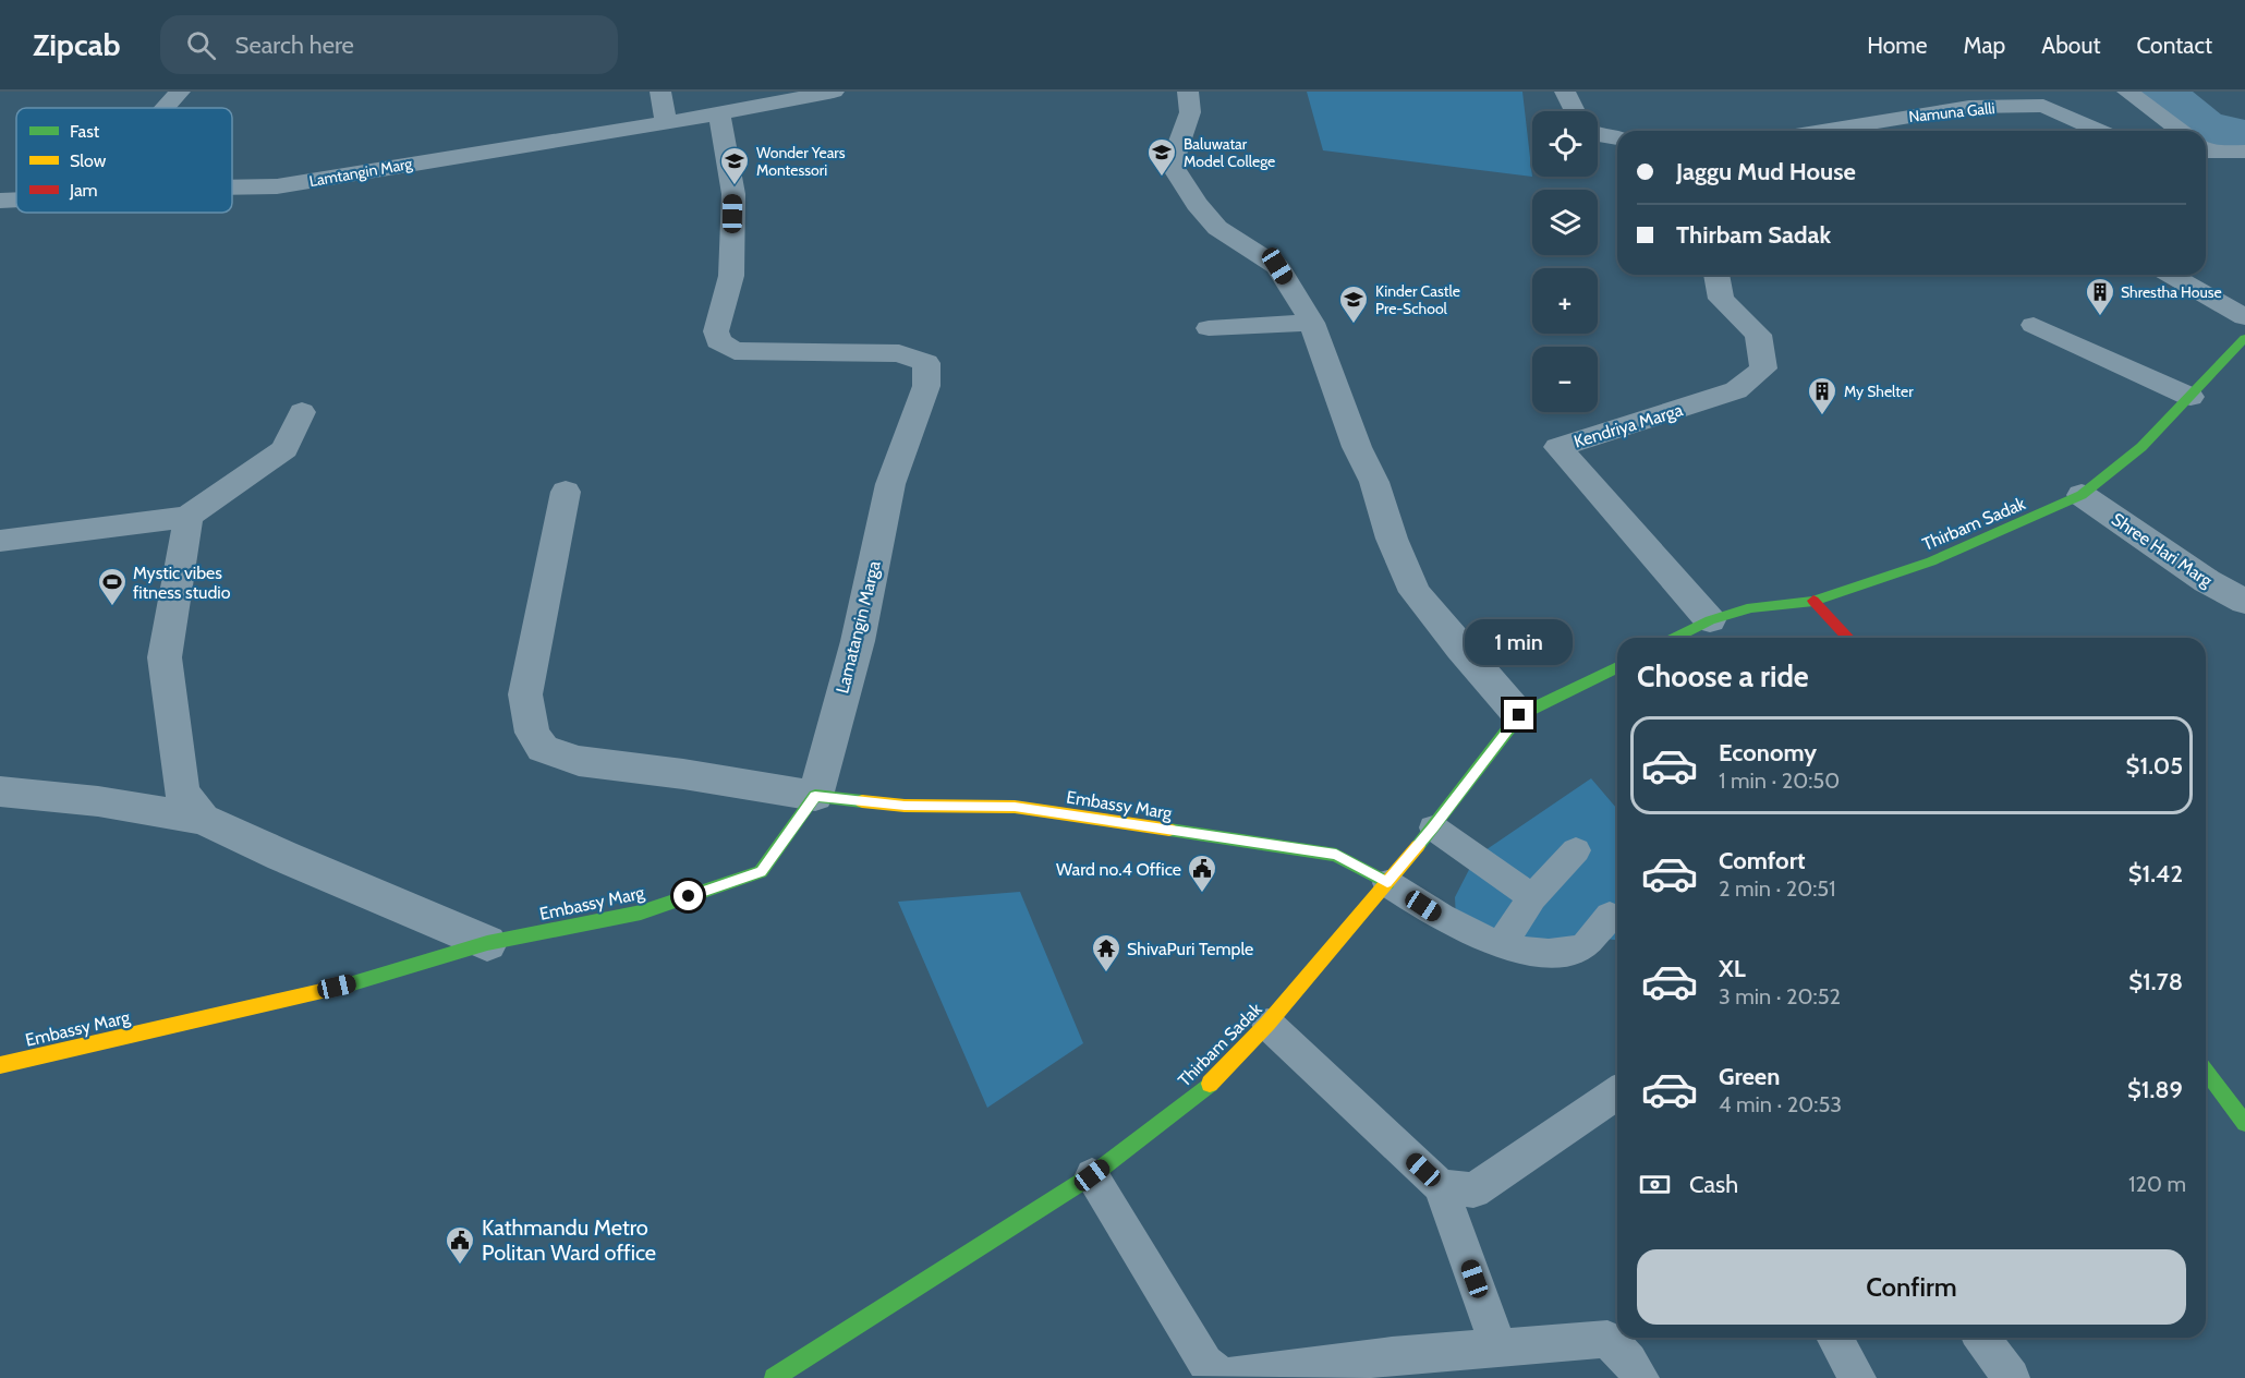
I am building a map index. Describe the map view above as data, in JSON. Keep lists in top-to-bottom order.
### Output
{
  "streets": {
    "main road": ["Thirbam Sadak", "Embassy Marg"],
    "street": [
      "Namuna Galli",
      "Lamtangin Marg",
      "Kendriya Marga",
      "Shree Hari Marg",
      "Lamatangin Marga"
    ]
  },
  "crossings": [
    ["Lamtangin Marg", "Lamatangin Marga"],
    ["Kendriya Marga", "Thirbam Sadak"],
    ["Thirbam Sadak", "Shree Hari Marg"],
    ["Thirbam Sadak", "Embassy Marg"],
    ["Lamatangin Marga", "Embassy Marg"]
  ],
  "places": {
    "school or university": ["Baluwatar Model College", "Wonder Years Montessori", "Kinder Castle Pre-School"],
    "building": ["Shrestha House", "My Shelter"],
    "sports": ["Mystic vibes fitness studio"],
    "public building": ["Ward no.4 Office", "Kathmandu Metro Politan Ward office"],
    "temple": ["ShivaPuri Temple"]
  },
  "legend": ["Fast", "Slow", "Jam"],
  "page": {
    "header": "Zipcab",
    "search": "Search here",
    "nav": [
      "Home",
      "Map",
      "About",
      "Contact"
    ],
    "map_buttons": ["+", "−"],
    "banner": ["Jaggu Mud House", "Thirbam Sadak"],
    "bubble": "1 min",
    "heading": "Choose a ride",
    "list": [
      {
        "name": "Economy",
        "note": "1 min · 20:50",
        "value": "$1.05"
      },
      {
        "name": "Comfort",
        "note": "2 min · 20:51",
        "value": "$1.42"
      },
      {
        "name": "XL",
        "note": "3 min · 20:52",
        "value": "$1.78"
      },
      {
        "name": "Green",
        "note": "4 min · 20:53",
        "value": "$1.89"
      }
    ],
    "pay": ["Cash", "120 m"],
    "buttons": "Confirm"
  }
}
